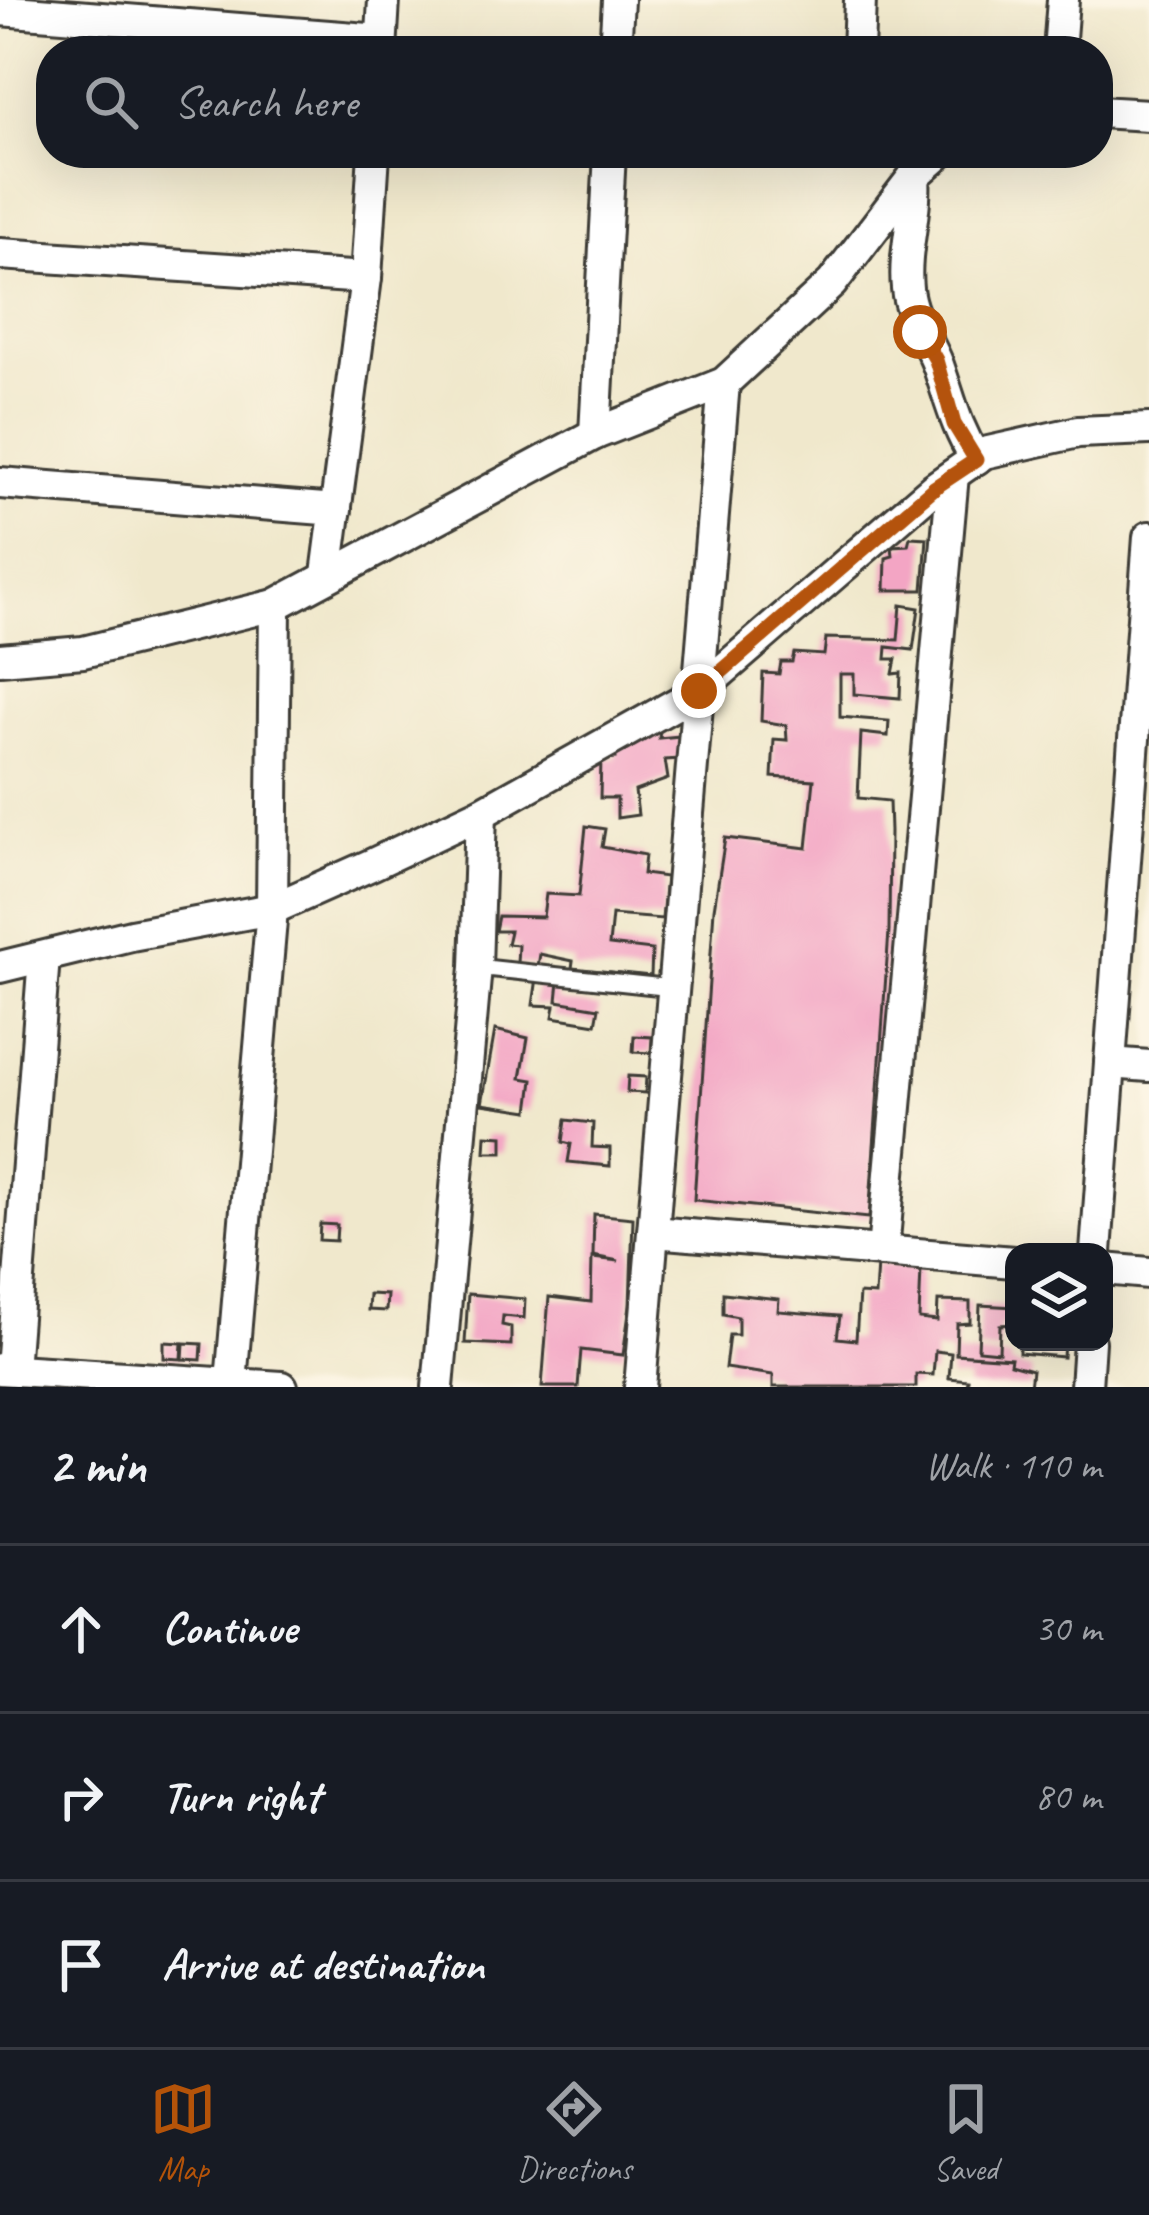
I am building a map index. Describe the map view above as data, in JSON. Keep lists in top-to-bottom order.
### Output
{
  "page": {
    "search": "Search here",
    "heading": ["2 min", "Walk · 110 m"],
    "list": [
      ["Continue", "30 m"],
      ["Turn right", "80 m"],
      "Arrive at destination"
    ],
    "nav": ["Map", "Directions", "Saved"]
  }
}
